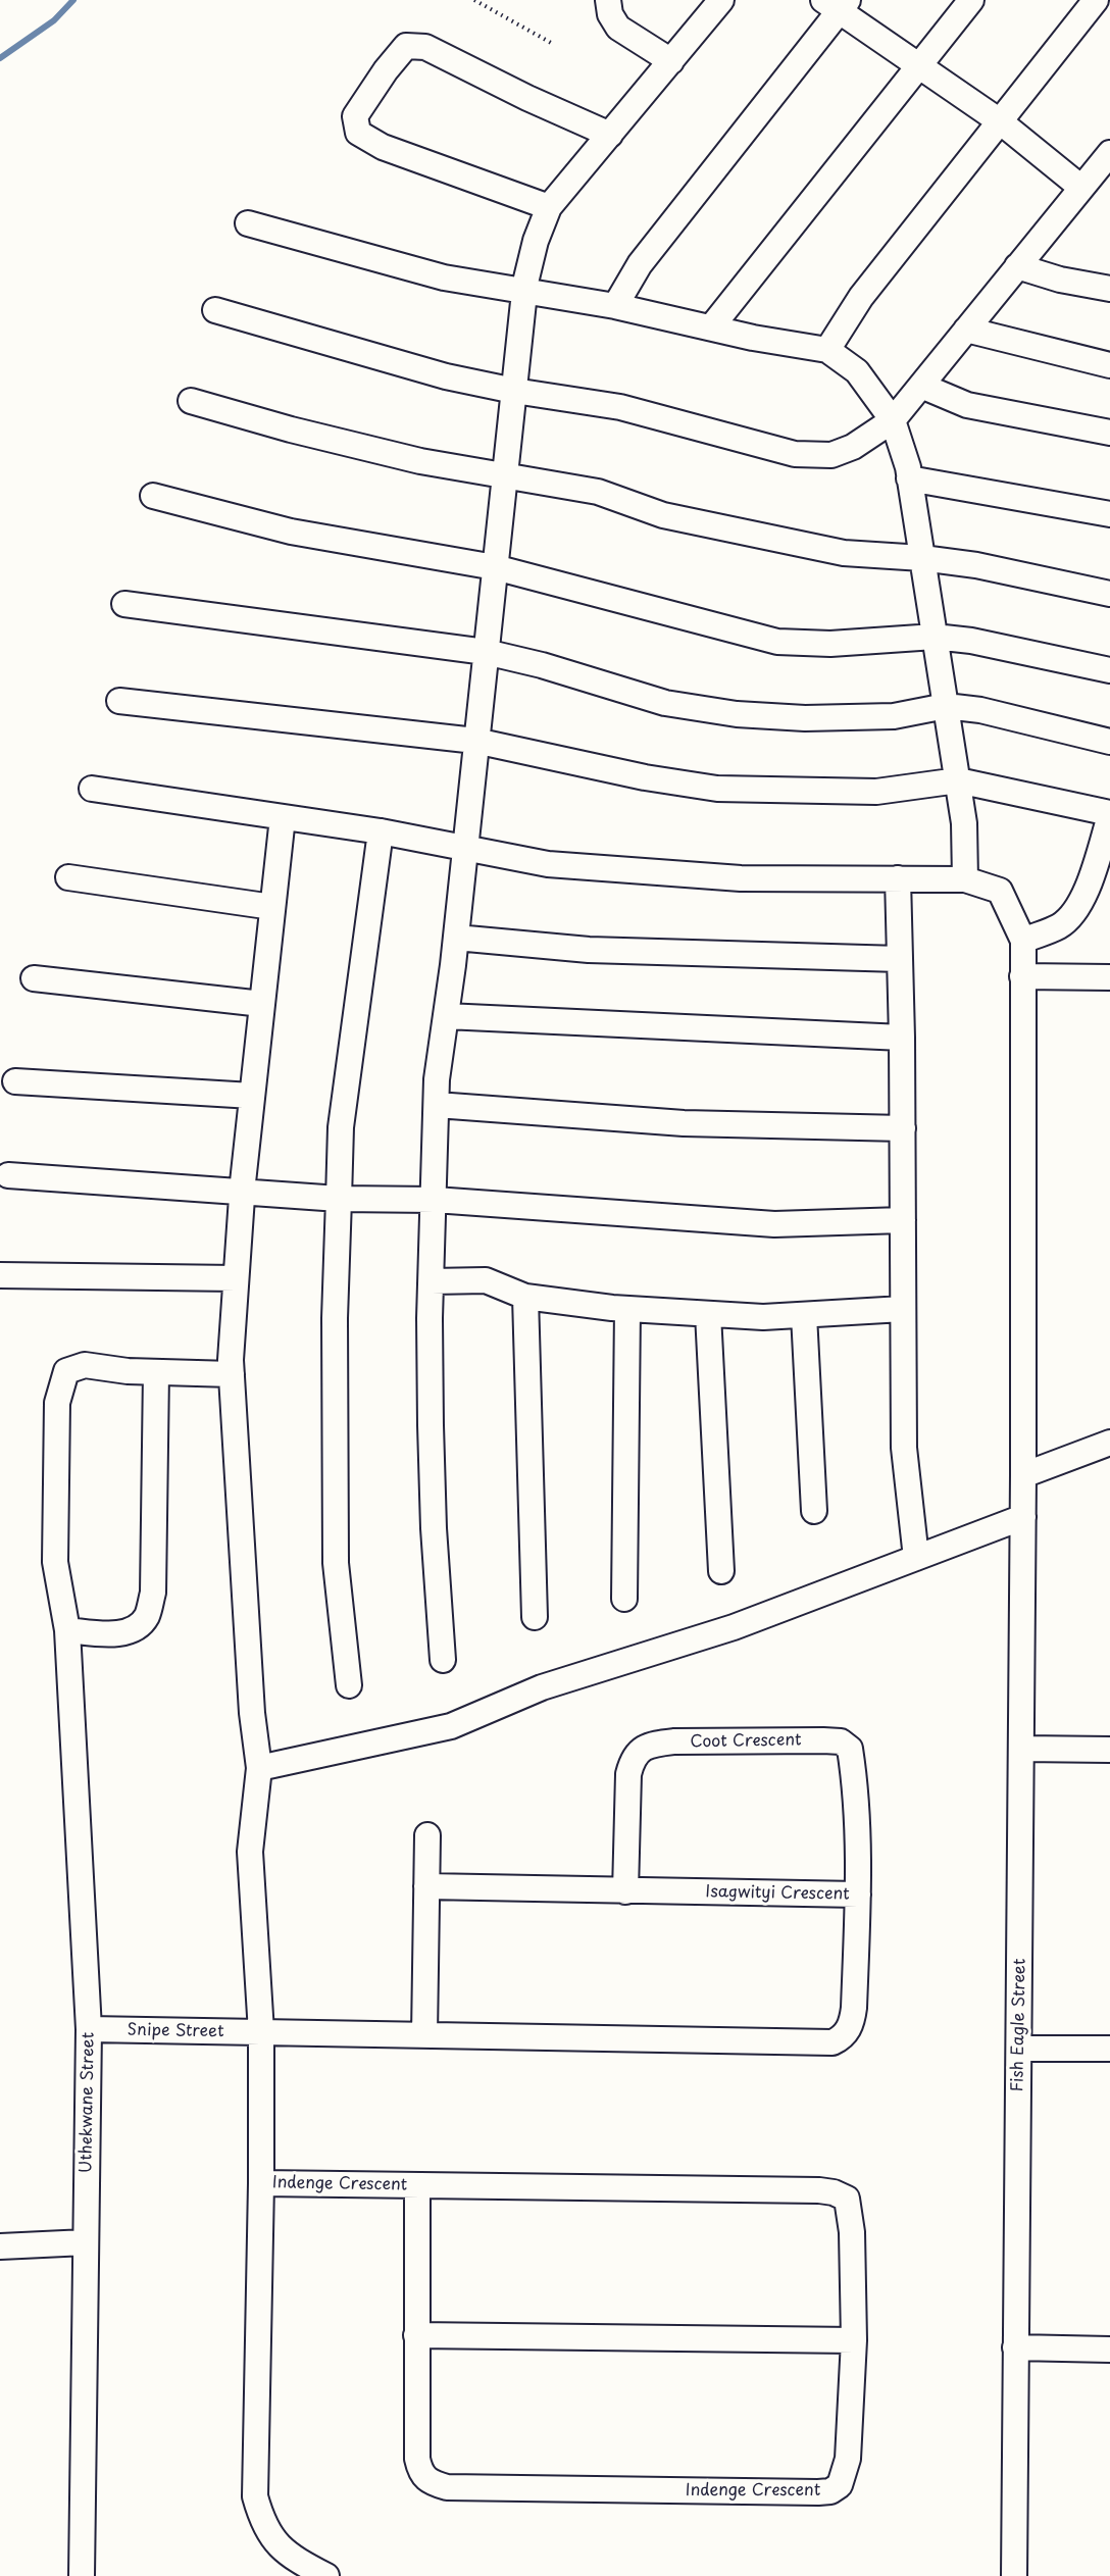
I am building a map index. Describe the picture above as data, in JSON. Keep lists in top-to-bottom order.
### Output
{
  "streets": {
    "street": [
      "Coot Crescent",
      "Isagwityi Crescent",
      "Fish Eagle Street",
      "Snipe Street",
      "Uthekwane Street",
      "Indenge Crescent"
    ]
  },
  "crossings": [
    ["Coot Crescent", "Isagwityi Crescent"],
    ["Isagwityi Crescent", "Snipe Street"],
    ["Snipe Street", "Uthekwane Street"]
  ]
}
